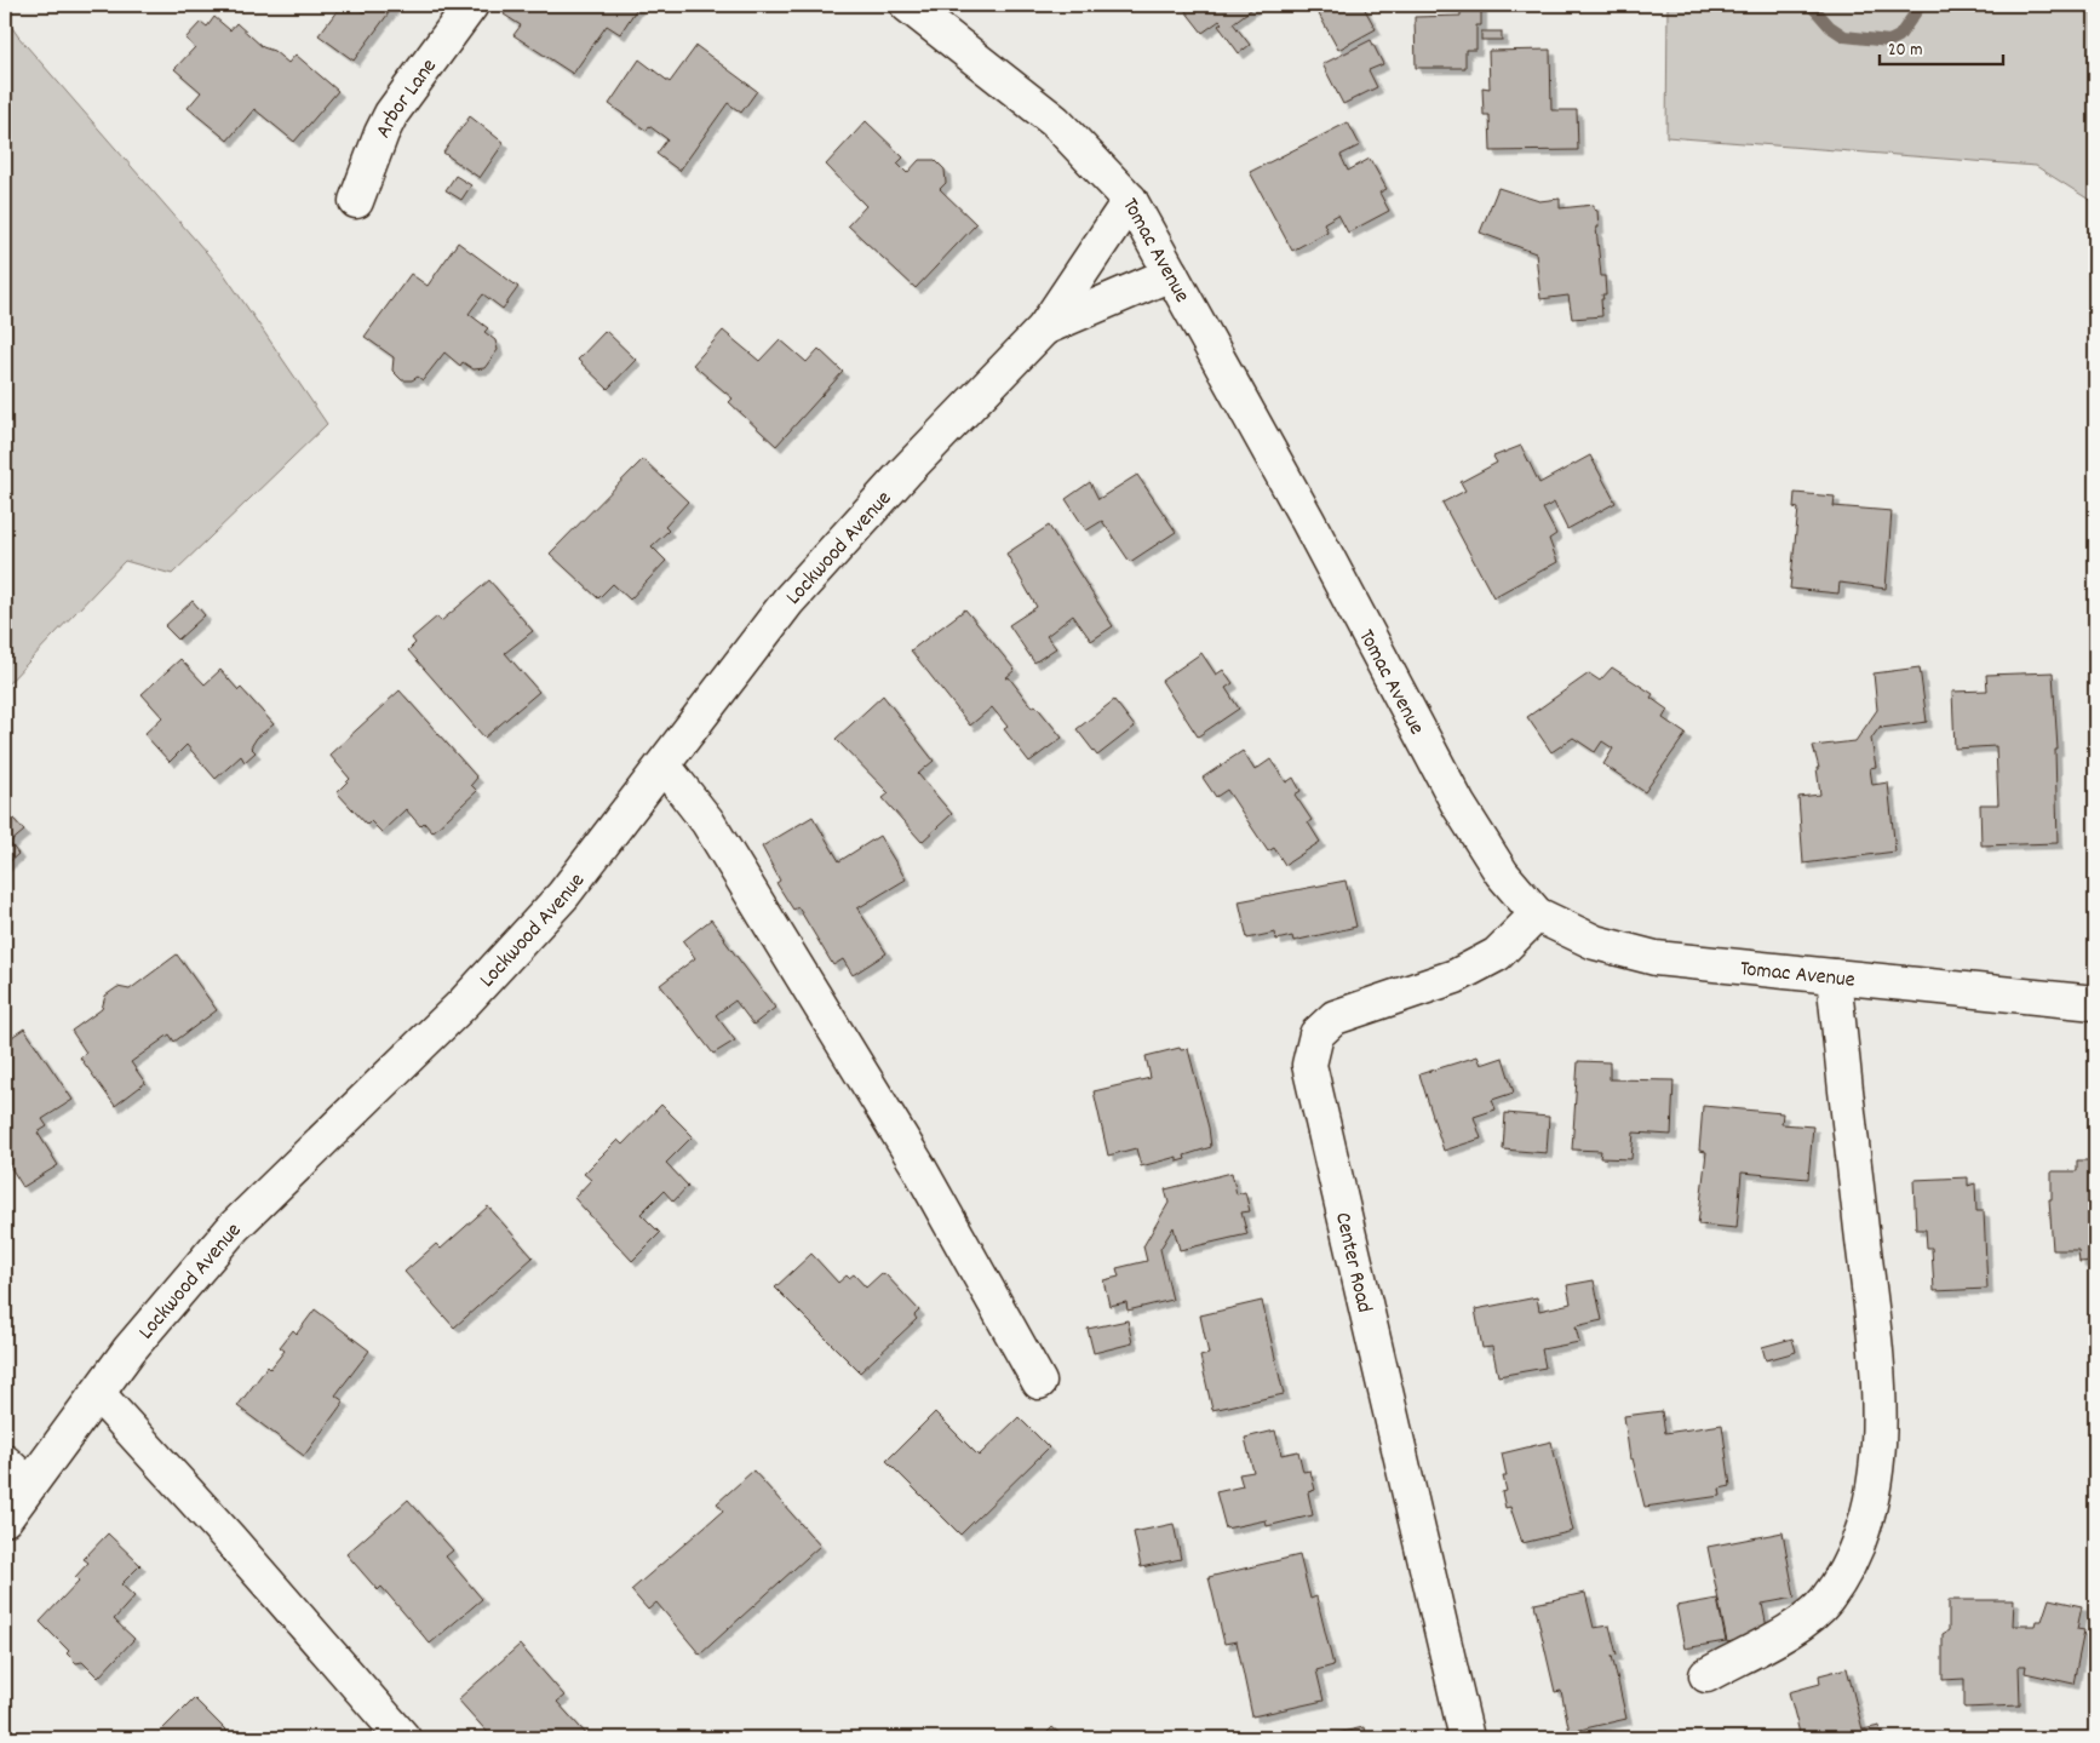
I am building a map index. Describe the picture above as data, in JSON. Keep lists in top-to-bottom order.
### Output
{
  "streets": {
    "street": [
      "Arbor Lane",
      "Tomac Avenue",
      "Lockwood Avenue",
      "Center Road"
    ]
  },
  "crossings": [
    ["Tomac Avenue", "Lockwood Avenue"],
    ["Tomac Avenue", "Center Road"]
  ],
  "scale_bar": "20 m"
}
